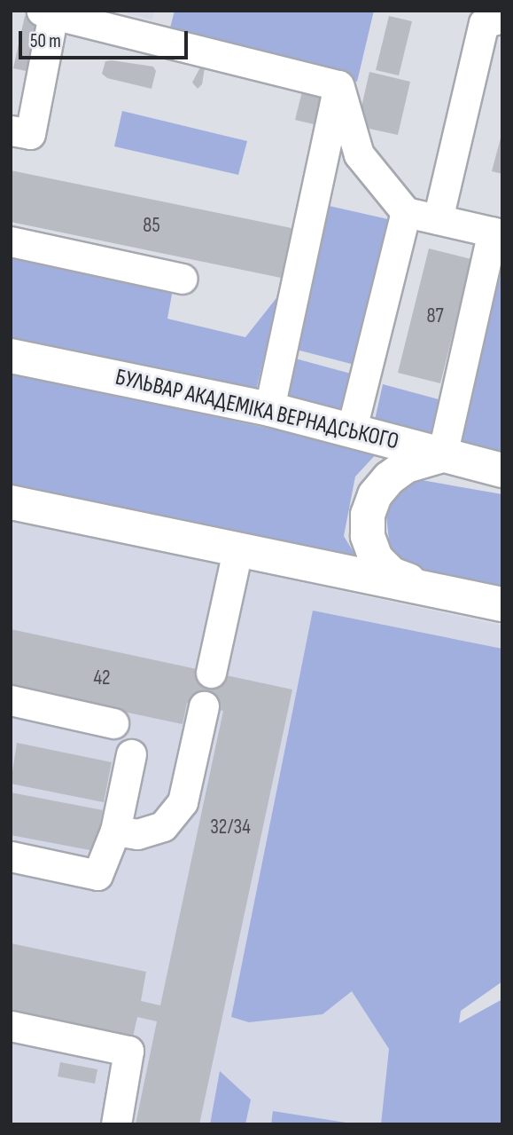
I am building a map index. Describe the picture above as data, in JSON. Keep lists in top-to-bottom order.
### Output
{
  "streets": {
    "main road": ["БУЛЬВАР АКАДЕМІКА ВЕРНАДСЬКОГО"]
  },
  "house_numbers": [
    "85",
    "87",
    "42",
    "32/34"
  ],
  "scale_bar": "50 m"
}
